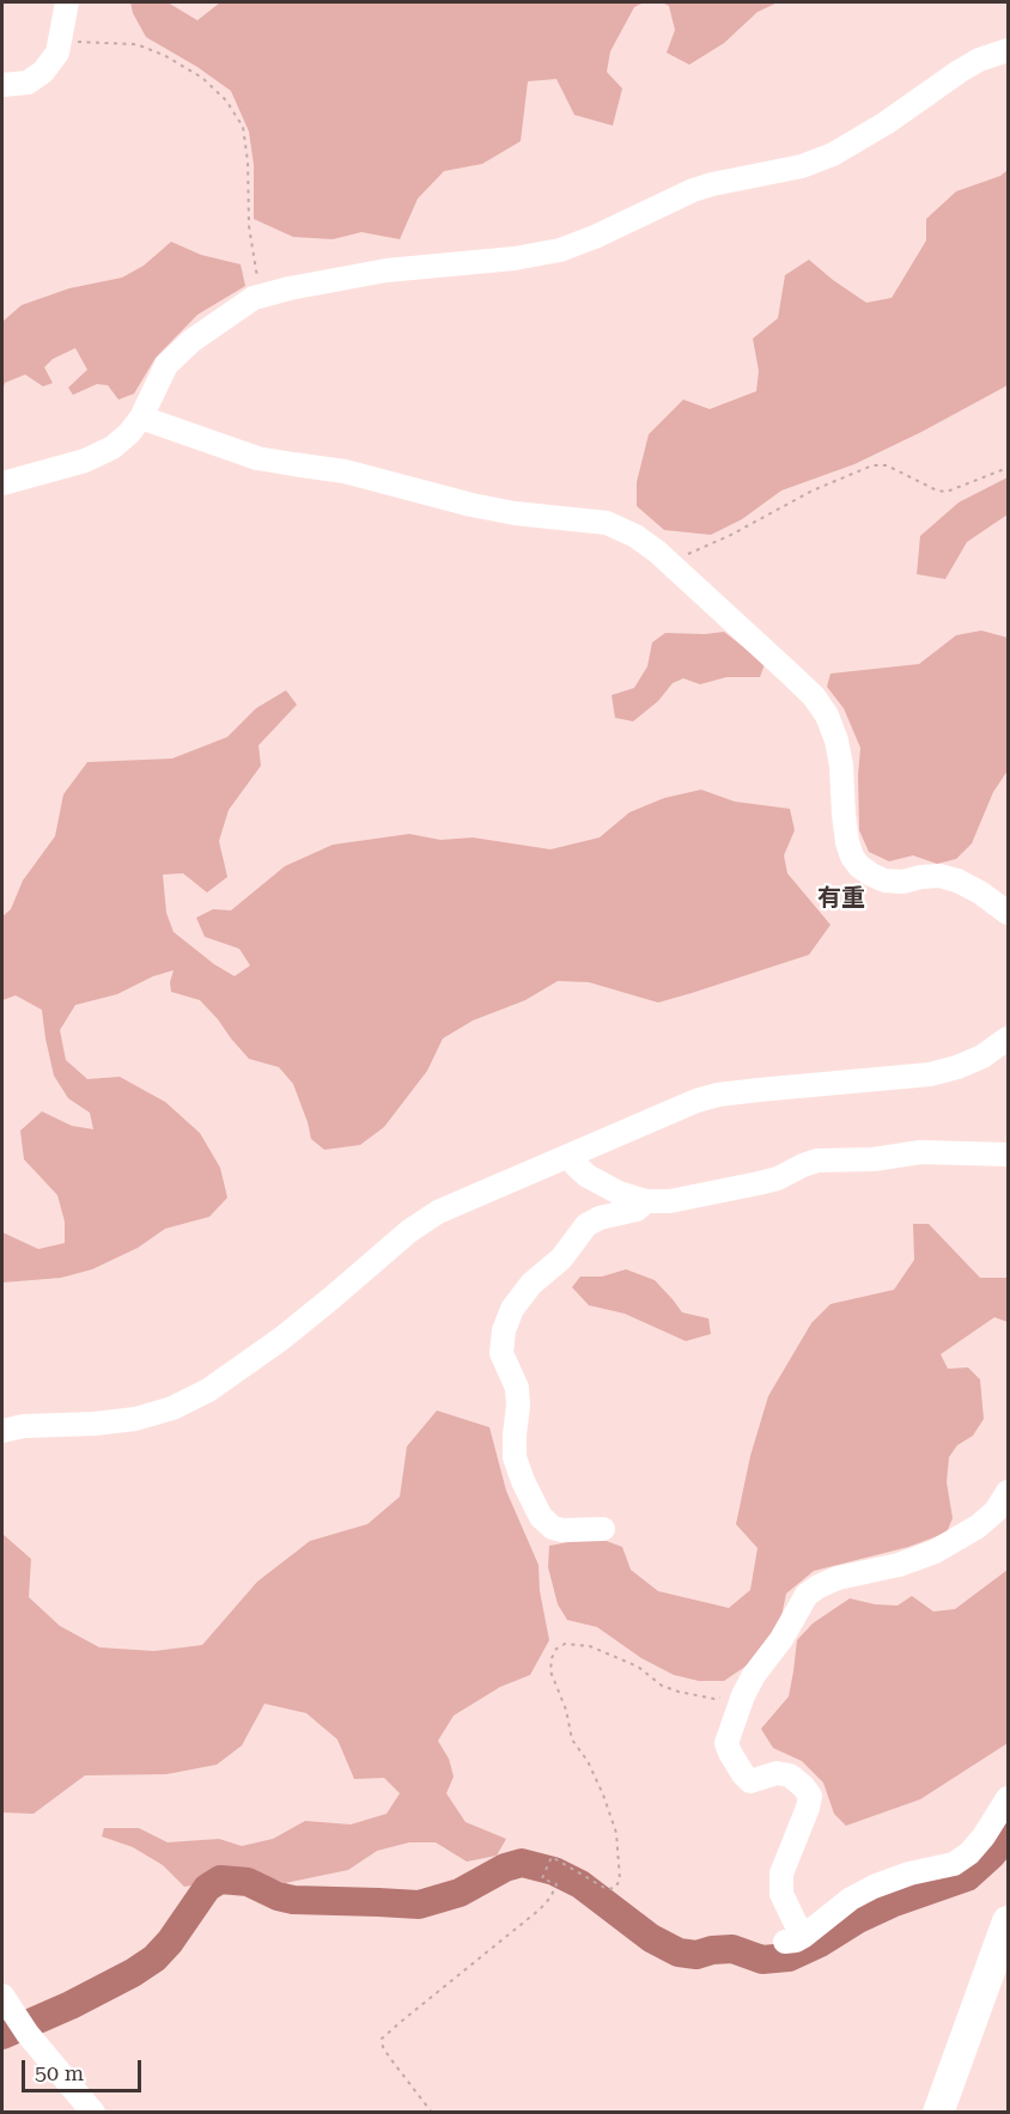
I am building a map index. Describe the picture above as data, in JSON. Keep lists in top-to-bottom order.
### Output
{
  "districts": ["有重"],
  "scale_bar": "50 m"
}
